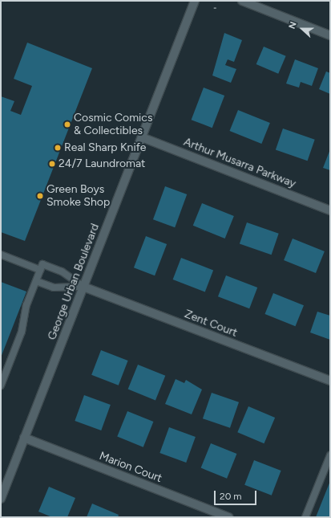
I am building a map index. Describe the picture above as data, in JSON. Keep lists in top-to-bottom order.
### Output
{
  "streets": {
    "street": [
      "Arthur Musarra Parkway",
      "George Urban Boulevard",
      "Zent Court",
      "Marion Court"
    ]
  },
  "crossings": [
    ["Arthur Musarra Parkway", "George Urban Boulevard"],
    ["George Urban Boulevard", "Zent Court"],
    ["George Urban Boulevard", "Marion Court"]
  ],
  "places": [
    "Cosmic Comics & Collectibles",
    "Real Sharp Knife",
    "24/7 Laundromat",
    "Green Boys Smoke Shop"
  ],
  "scale_bar": "20 m",
  "north": "left"
}
